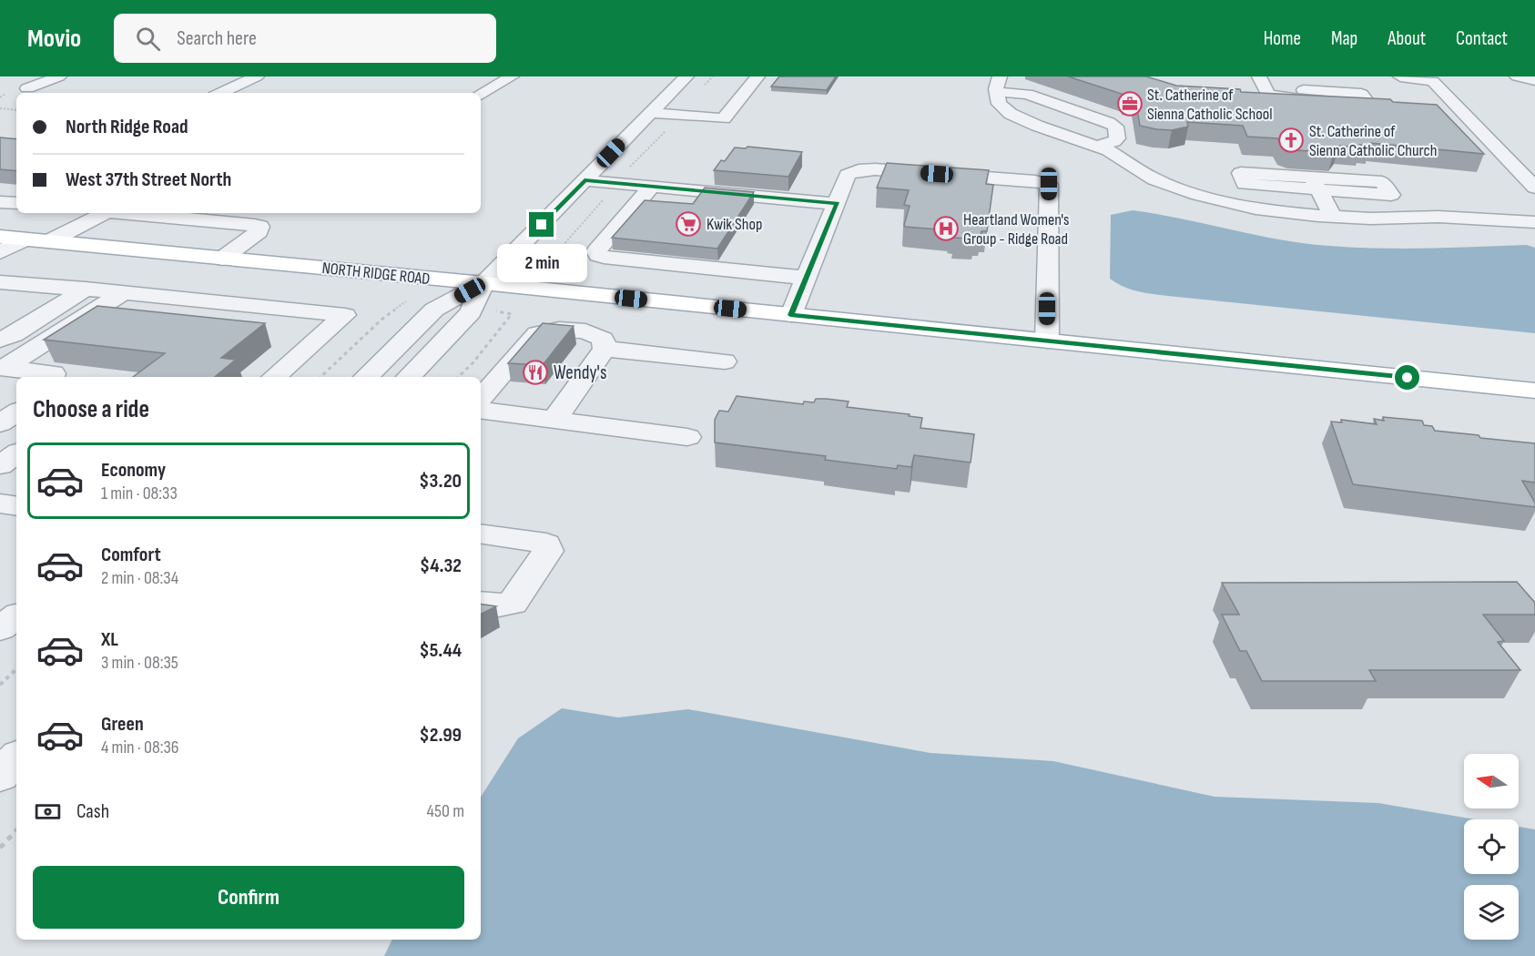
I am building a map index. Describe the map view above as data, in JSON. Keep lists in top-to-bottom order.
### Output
{
  "streets": {
    "main road": ["NORTH RIDGE ROAD"]
  },
  "places": {
    "office": ["St. Catherine of Sienna Catholic School"],
    "church": ["St. Catherine of Sienna Catholic Church"],
    "supermarket": ["Kwik Shop"],
    "hospital": ["Heartland Women's Group - Ridge Road"],
    "restaurant": ["Wendy's"]
  },
  "north": "left",
  "page": {
    "header": "Movio",
    "search": "Search here",
    "nav": [
      "Home",
      "Map",
      "About",
      "Contact"
    ],
    "banner": ["North Ridge Road", "West 37th Street North"],
    "bubble": "2 min",
    "heading": "Choose a ride",
    "list": [
      {
        "name": "Economy",
        "note": "1 min · 08:33",
        "value": "$3.20"
      },
      {
        "name": "Comfort",
        "note": "2 min · 08:34",
        "value": "$4.32"
      },
      {
        "name": "XL",
        "note": "3 min · 08:35",
        "value": "$5.44"
      },
      {
        "name": "Green",
        "note": "4 min · 08:36",
        "value": "$2.99"
      }
    ],
    "pay": ["Cash", "450 m"],
    "buttons": "Confirm"
  }
}
